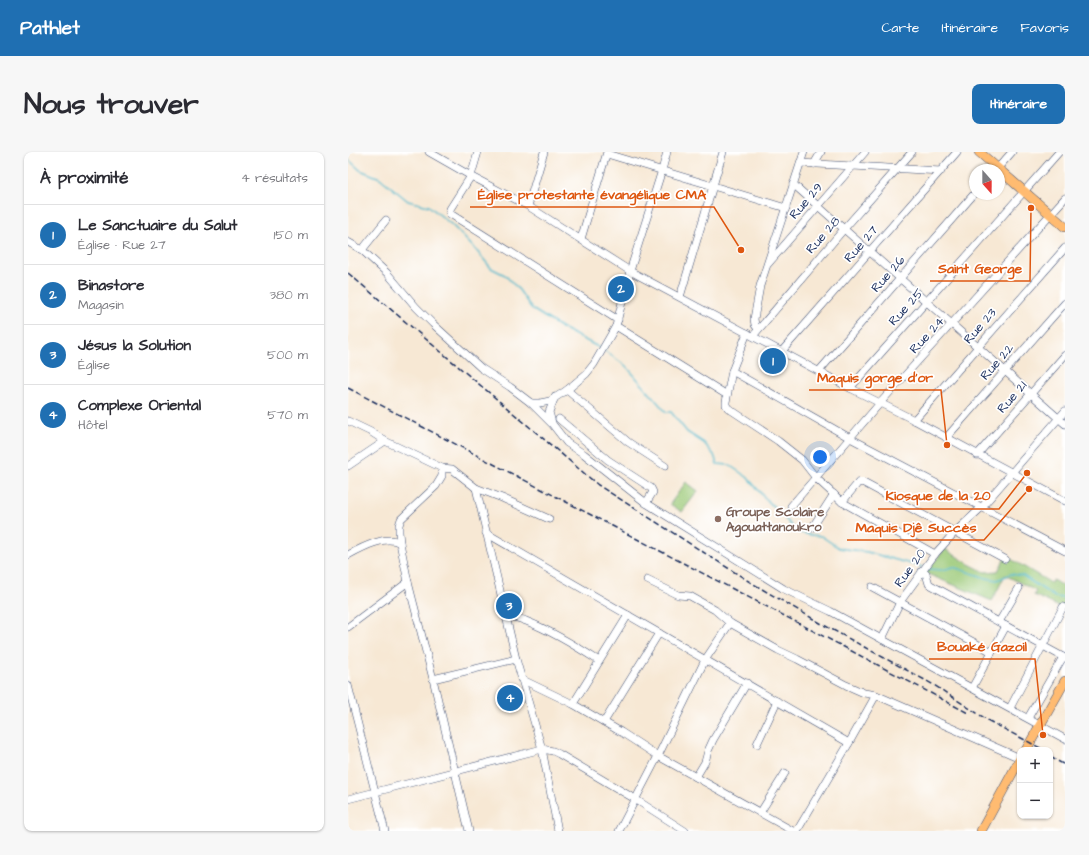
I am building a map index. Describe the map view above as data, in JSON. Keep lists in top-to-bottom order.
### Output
{
  "streets": {
    "street": [
      "Rue 29",
      "Rue 28",
      "Rue 27",
      "Rue 26",
      "Rue 25",
      "Rue 23",
      "Rue 24",
      "Rue 22",
      "Rue 21",
      "Rue 20"
    ]
  },
  "places": [
    "Saint George",
    "Église protestante évangélique CMA",
    "Maquis gorge d'or",
    "Kiosque de la 20",
    "Maquis Djê Succès",
    "Groupe Scolaire Agouattanoukro",
    "Bouaké Gazoil"
  ],
  "north": "bottom",
  "page": {
    "header": "Pathlet",
    "nav": ["Carte", "Itinéraire", "Favoris"],
    "buttons": "Itinéraire",
    "title": "Nous trouver",
    "heading": ["À proximité", "4 résultats"],
    "list": [
      {
        "mark": "1",
        "name": "Le Sanctuaire du Salut",
        "note": "Église · Rue 27",
        "value": "150 m"
      },
      {
        "mark": "2",
        "name": "Binastore",
        "note": "Magasin",
        "value": "380 m"
      },
      {
        "mark": "3",
        "name": "Jésus la Solution",
        "note": "Église",
        "value": "500 m"
      },
      {
        "mark": "4",
        "name": "Complexe Oriental",
        "note": "Hôtel",
        "value": "570 m"
      }
    ],
    "pins": [
      "2",
      "1",
      "3",
      "4"
    ],
    "map_buttons": ["+", "−"]
  }
}
